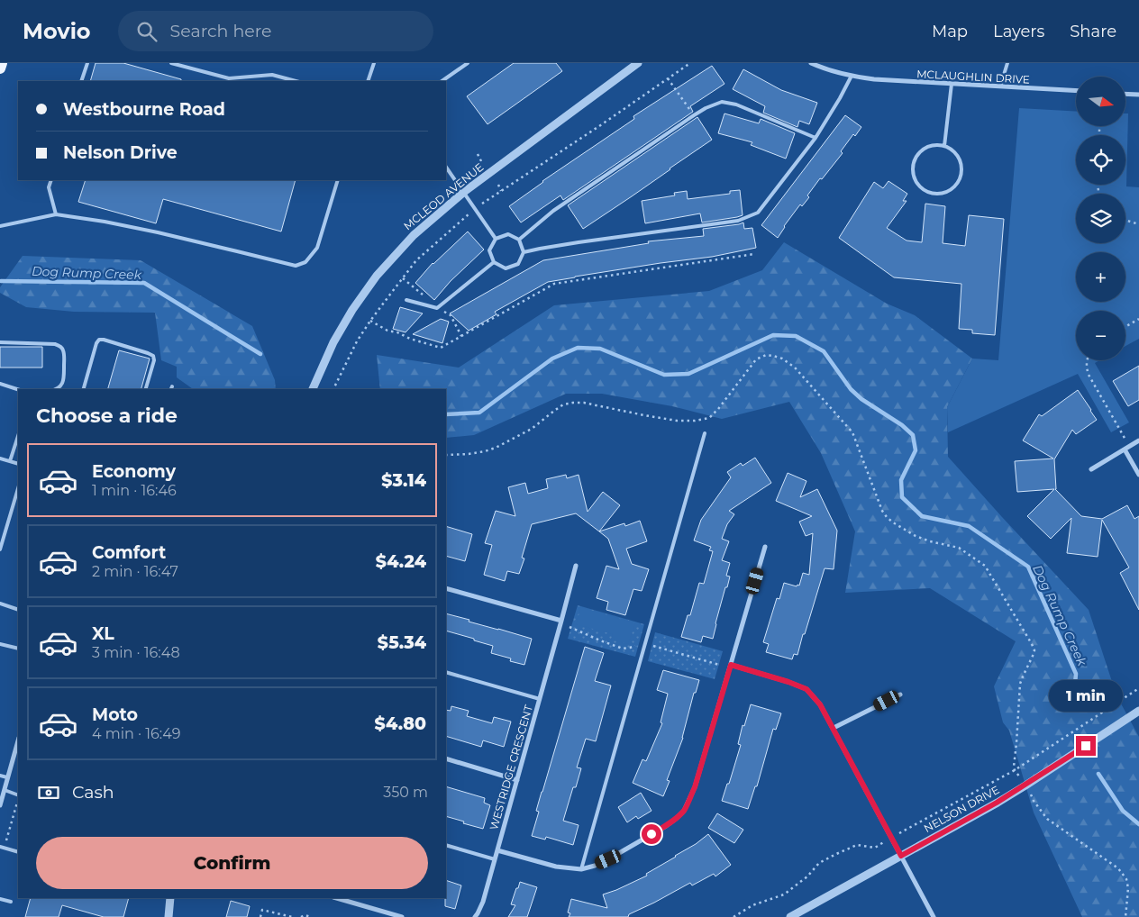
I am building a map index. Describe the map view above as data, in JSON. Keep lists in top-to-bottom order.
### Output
{
  "streets": {
    "street": [
      "MCLAUGHLIN DRIVE",
      "MCLEOD AVENUE",
      "WESTRIDGE CRESCENT",
      "NELSON DRIVE"
    ]
  },
  "water": ["Dog Rump Creek"],
  "north": "right",
  "page": {
    "header": "Movio",
    "search": "Search here",
    "nav": ["Map", "Layers", "Share"],
    "map_buttons": ["+", "−"],
    "banner": ["Westbourne Road", "Nelson Drive"],
    "heading": "Choose a ride",
    "list": [
      {
        "name": "Economy",
        "note": "1 min · 16:46",
        "value": "$3.14"
      },
      {
        "name": "Comfort",
        "note": "2 min · 16:47",
        "value": "$4.24"
      },
      {
        "name": "XL",
        "note": "3 min · 16:48",
        "value": "$5.34"
      },
      {
        "name": "Moto",
        "note": "4 min · 16:49",
        "value": "$4.80"
      }
    ],
    "bubble": "1 min",
    "pay": ["Cash", "350 m"],
    "buttons": "Confirm"
  }
}
